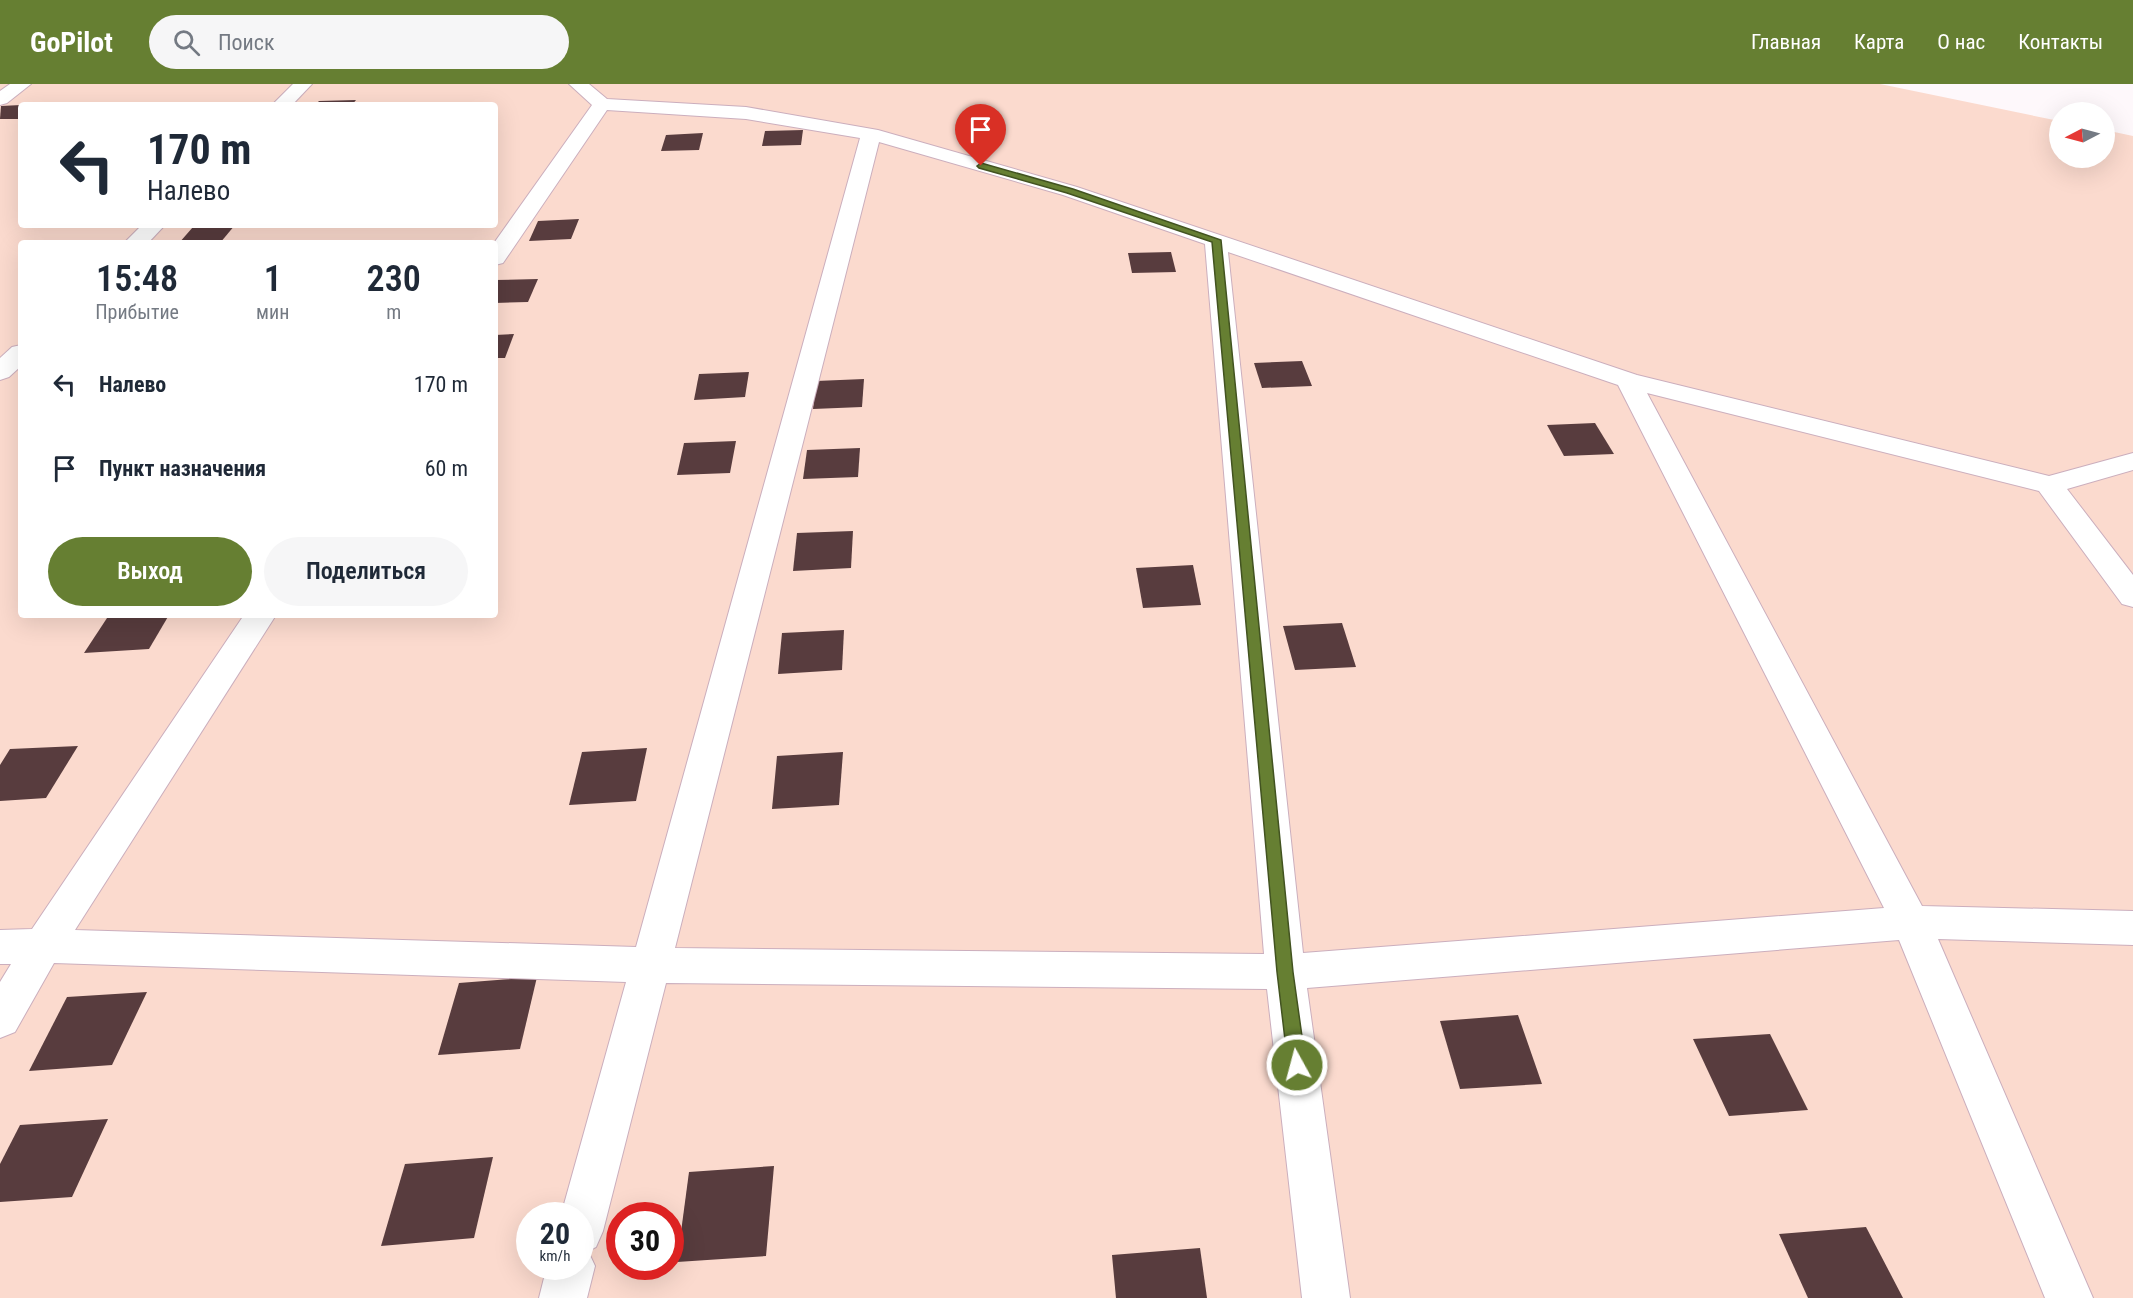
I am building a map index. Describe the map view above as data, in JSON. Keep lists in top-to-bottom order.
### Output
{
  "north": "left",
  "page": {
    "header": "GoPilot",
    "search": "Поиск",
    "nav": [
      "Главная",
      "Карта",
      "О нас",
      "Контакты"
    ],
    "turn": ["170 m", "Налево"],
    "eta": [
      "15:48",
      "Прибытие",
      "1",
      "мин",
      "230",
      "m"
    ],
    "list": [
      {
        "name": "Налево",
        "value": "170 m"
      },
      {
        "name": "Пункт назначения",
        "value": "60 m"
      }
    ],
    "buttons": ["Выход", "Поделиться"],
    "speed": "20 km/h",
    "limit": "30"
  }
}
